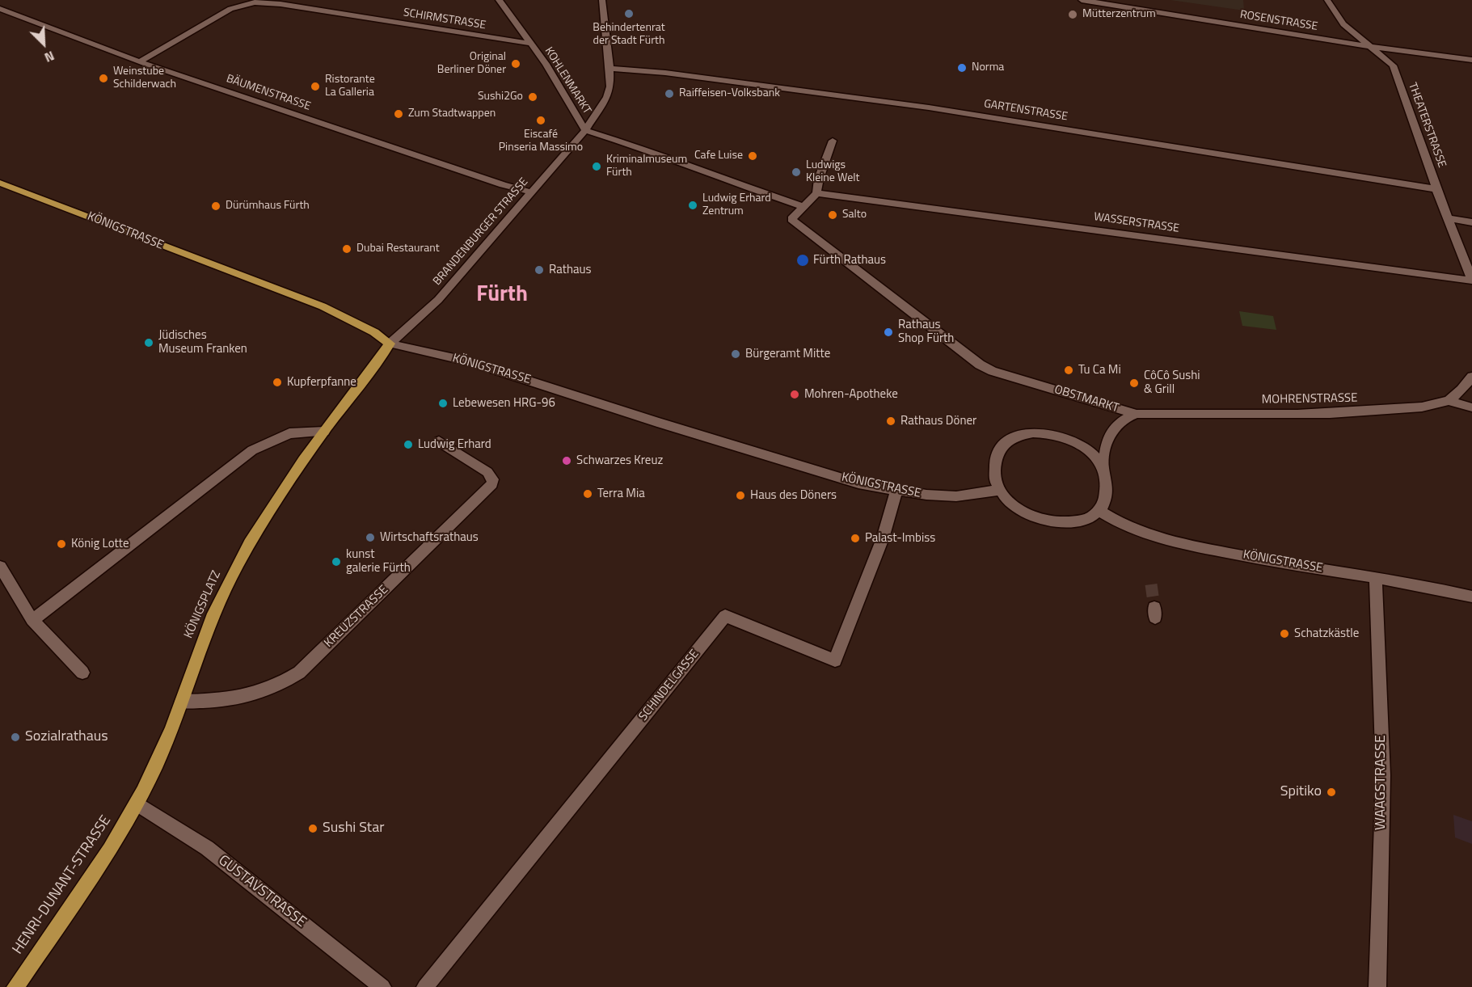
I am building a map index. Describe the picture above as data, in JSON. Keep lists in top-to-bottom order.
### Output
{
  "streets": {
    "main road": ["KÖNIGSTRASSE", "KÖNIGSPLATZ", "HENRI-DUNANT-STRASSE"],
    "street": [
      "SCHIRMSTRASSE",
      "ROSENSTRASSE",
      "KOHLENMARKT",
      "BÄUMENSTRASSE",
      "GARTENSTRASSE",
      "THEATERSTRASSE",
      "WASSERSTRASSE",
      "BRANDENBURGER STRASSE",
      "OBSTMARKT",
      "MOHRENSTRASSE",
      "KREUZSTRASSE",
      "SCHINDELGASSE",
      "WAAGSTRASSE",
      "GUSTAVSTRASSE"
    ]
  },
  "crossings": [
    ["SCHIRMSTRASSE", "KOHLENMARKT"],
    ["SCHIRMSTRASSE", "BÄUMENSTRASSE"],
    ["ROSENSTRASSE", "THEATERSTRASSE"],
    ["KOHLENMARKT", "BRANDENBURGER STRASSE"],
    ["BÄUMENSTRASSE", "BRANDENBURGER STRASSE"],
    ["GARTENSTRASSE", "THEATERSTRASSE"],
    ["GARTENSTRASSE", "BRANDENBURGER STRASSE"],
    ["THEATERSTRASSE", "WASSERSTRASSE"],
    ["KÖNIGSTRASSE", "BRANDENBURGER STRASSE"],
    ["KÖNIGSTRASSE", "OBSTMARKT"],
    ["KÖNIGSTRASSE", "KÖNIGSPLATZ"],
    ["KÖNIGSTRASSE", "SCHINDELGASSE"],
    ["KÖNIGSTRASSE", "WAAGSTRASSE"],
    ["BRANDENBURGER STRASSE", "KÖNIGSPLATZ"],
    ["OBSTMARKT", "MOHRENSTRASSE"],
    ["KÖNIGSPLATZ", "KREUZSTRASSE"],
    ["KÖNIGSPLATZ", "HENRI-DUNANT-STRASSE"],
    ["KÖNIGSPLATZ", "GUSTAVSTRASSE"],
    ["HENRI-DUNANT-STRASSE", "GUSTAVSTRASSE"]
  ],
  "districts": ["Fürth"],
  "places": [
    "Behindertenrat der Stadt Fürth",
    "Mütterzentrum",
    "Original Berliner Döner",
    "Norma",
    "Weinstube Schilderwach",
    "Ristorante La Galleria",
    "Raiffeisen-Volksbank",
    "Sushi2Go",
    "Zum Stadtwappen",
    "Eiscafé Pinseria Massimo",
    "Cafe Luise",
    "Kriminalmuseum Fürth",
    "Ludwigs Kleine Welt",
    "Ludwig Erhard Zentrum",
    "Dürümhaus Fürth",
    "Salto",
    "Dubai Restaurant",
    "Fürth Rathaus",
    "Rathaus",
    "Rathaus Shop Fürth",
    "Jüdisches Museum Franken",
    "Bürgeramt Mitte",
    "Tu Ca Mi",
    "Kupferpfanne",
    "CôCô Sushi & Grill",
    "Mohren-Apotheke",
    "Lebewesen HRG-96",
    "Rathaus Döner",
    "Ludwig Erhard",
    "Schwarzes Kreuz",
    "Terra Mia",
    "Haus des Döners",
    "Wirtschaftsrathaus",
    "Palast-Imbiss",
    "König Lotte",
    "kunst galerie Fürth",
    "Schatzkästle",
    "Sozialrathaus",
    "Spitiko",
    "Sushi Star"
  ],
  "north": "bottom right"
}
